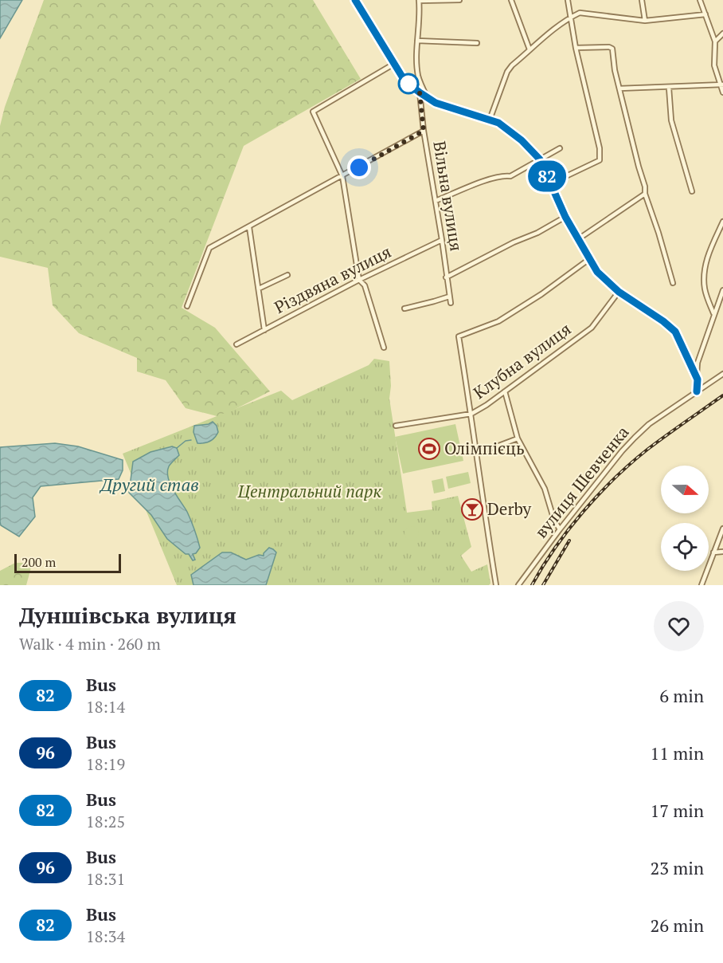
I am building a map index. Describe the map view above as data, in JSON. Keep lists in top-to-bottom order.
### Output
{
  "streets": {
    "street": [
      "Вільна вулиця",
      "Різдвяна вулиця",
      "Клубна вулиця",
      "вулиця Шевченка"
    ]
  },
  "crossings": [
    ["Вільна вулиця", "Різдвяна вулиця"]
  ],
  "water": ["Другий став"],
  "parks": ["Центральний парк"],
  "places": {
    "sports": ["Олімпієць"],
    "bar": ["Derby"]
  },
  "lines": ["bus line 82"],
  "scale_bar": "200 m",
  "north": "right",
  "page": {
    "on_map": "82",
    "scale": "200 m",
    "heading": ["Дуншівська вулиця", "Walk · 4 min · 260 m"],
    "list": [
      {
        "mark": "82",
        "name": "Bus",
        "note": "18:14",
        "value": "6 min"
      },
      {
        "mark": "96",
        "name": "Bus",
        "note": "18:19",
        "value": "11 min"
      },
      {
        "mark": "82",
        "name": "Bus",
        "note": "18:25",
        "value": "17 min"
      },
      {
        "mark": "96",
        "name": "Bus",
        "note": "18:31",
        "value": "23 min"
      },
      {
        "mark": "82",
        "name": "Bus",
        "note": "18:34",
        "value": "26 min"
      }
    ]
  }
}
